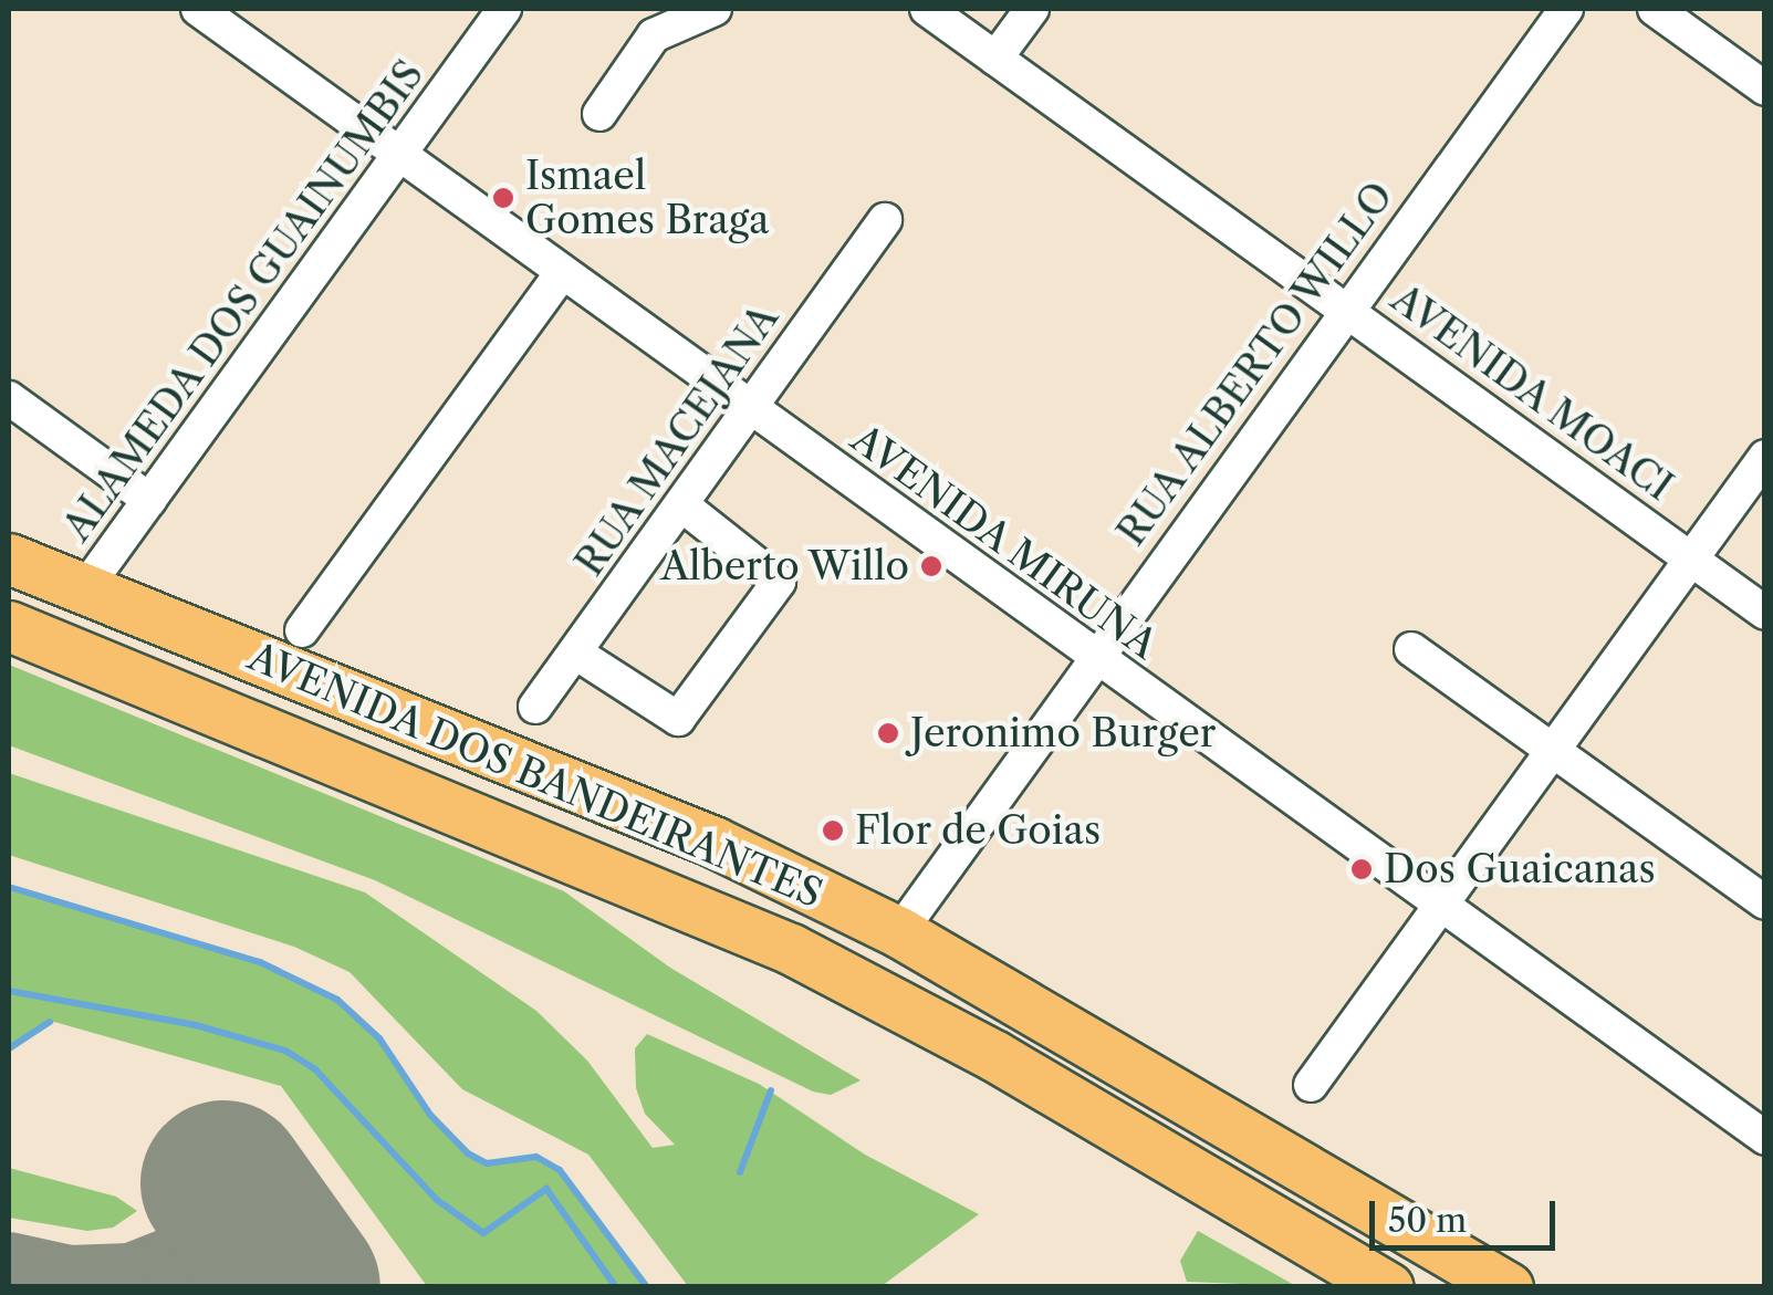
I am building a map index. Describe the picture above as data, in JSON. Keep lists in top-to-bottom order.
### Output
{
  "streets": {
    "highway": ["AVENIDA DOS BANDEIRANTES"],
    "street": [
      "ALAMEDA DOS GUAINUMBIS",
      "RUA ALBERTO WILLO",
      "AVENIDA MOACI",
      "RUA MACEJANA",
      "AVENIDA MIRUNA"
    ]
  },
  "crossings": [
    ["ALAMEDA DOS GUAINUMBIS", "AVENIDA MIRUNA"],
    ["ALAMEDA DOS GUAINUMBIS", "AVENIDA DOS BANDEIRANTES"],
    ["RUA ALBERTO WILLO", "AVENIDA MOACI"],
    ["RUA ALBERTO WILLO", "AVENIDA MIRUNA"],
    ["RUA ALBERTO WILLO", "AVENIDA DOS BANDEIRANTES"],
    ["RUA MACEJANA", "AVENIDA MIRUNA"]
  ],
  "places": [
    "Ismael Gomes Braga",
    "Alberto Willo",
    "Jeronimo Burger",
    "Flor de Goias",
    "Dos Guaicanas"
  ],
  "scale_bar": "50 m"
}
